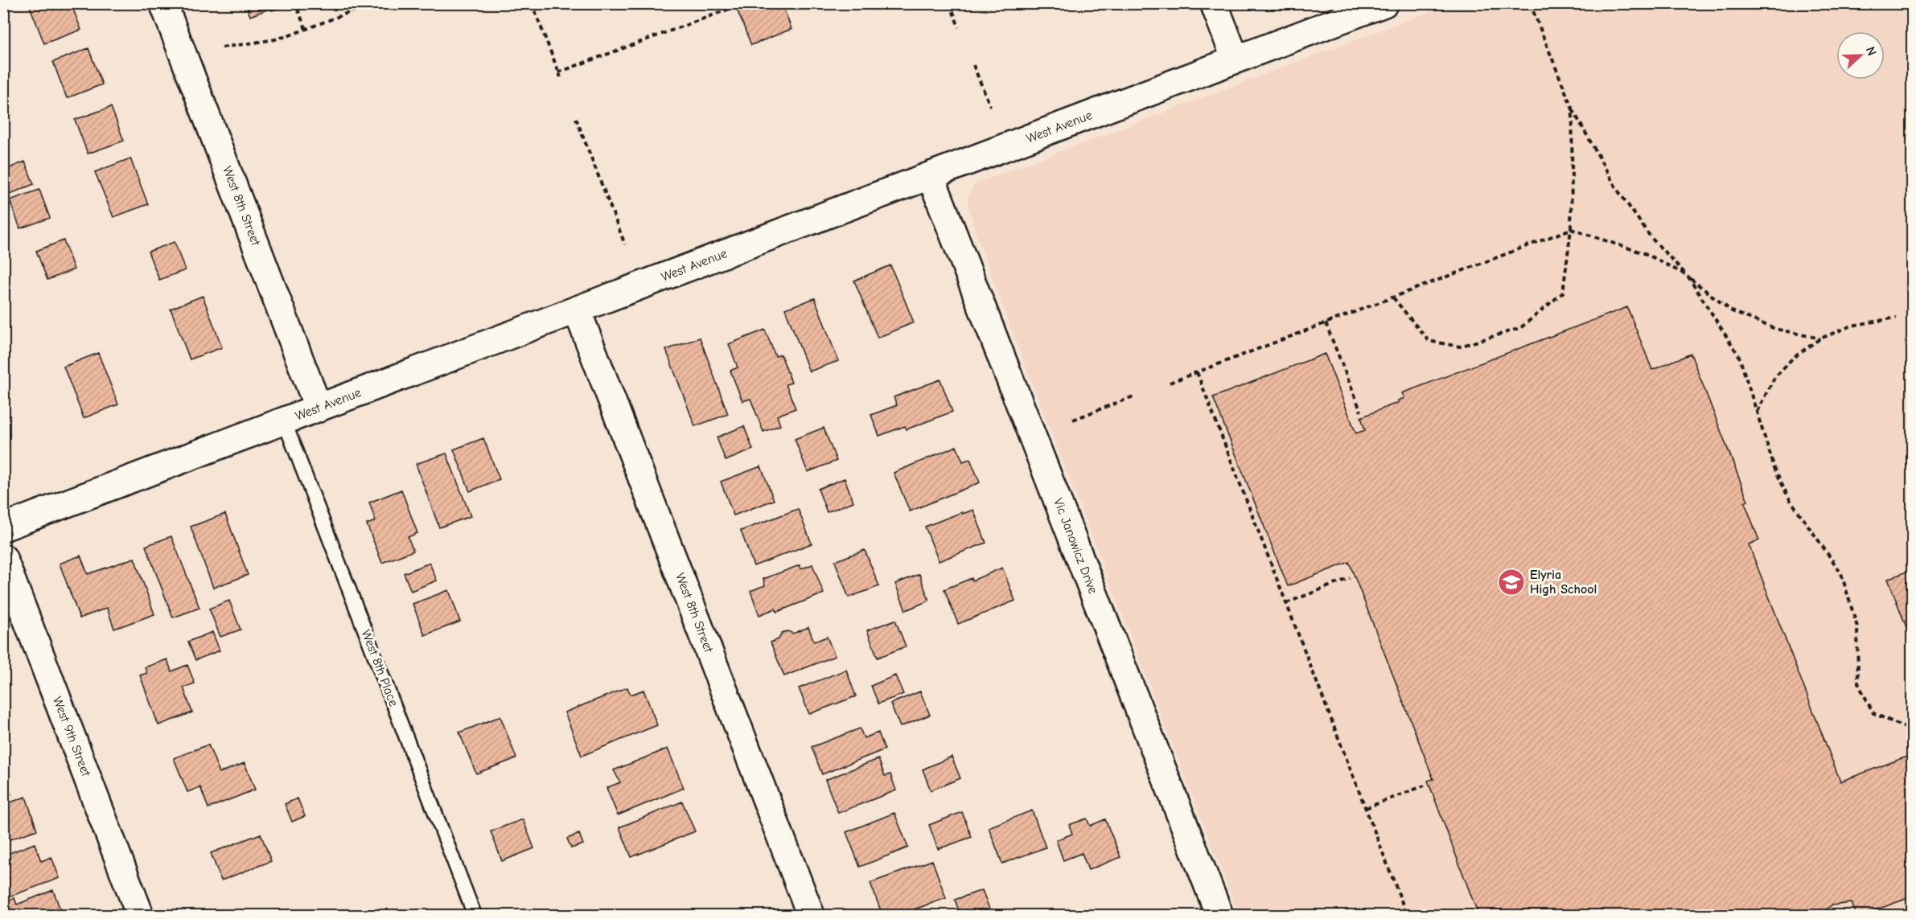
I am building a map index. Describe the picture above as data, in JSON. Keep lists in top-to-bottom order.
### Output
{
  "streets": {
    "street": [
      "West Avenue",
      "West 8th Street",
      "Vic Janowicz Drive",
      "West 9th Street"
    ],
    "lane": ["West 8th Place"]
  },
  "crossings": [
    ["West Avenue", "West 8th Street"],
    ["West Avenue", "Vic Janowicz Drive"],
    ["West Avenue", "West 8th Place"]
  ],
  "places": {
    "school or university": ["Elyria High School"]
  },
  "north": "right"
}
